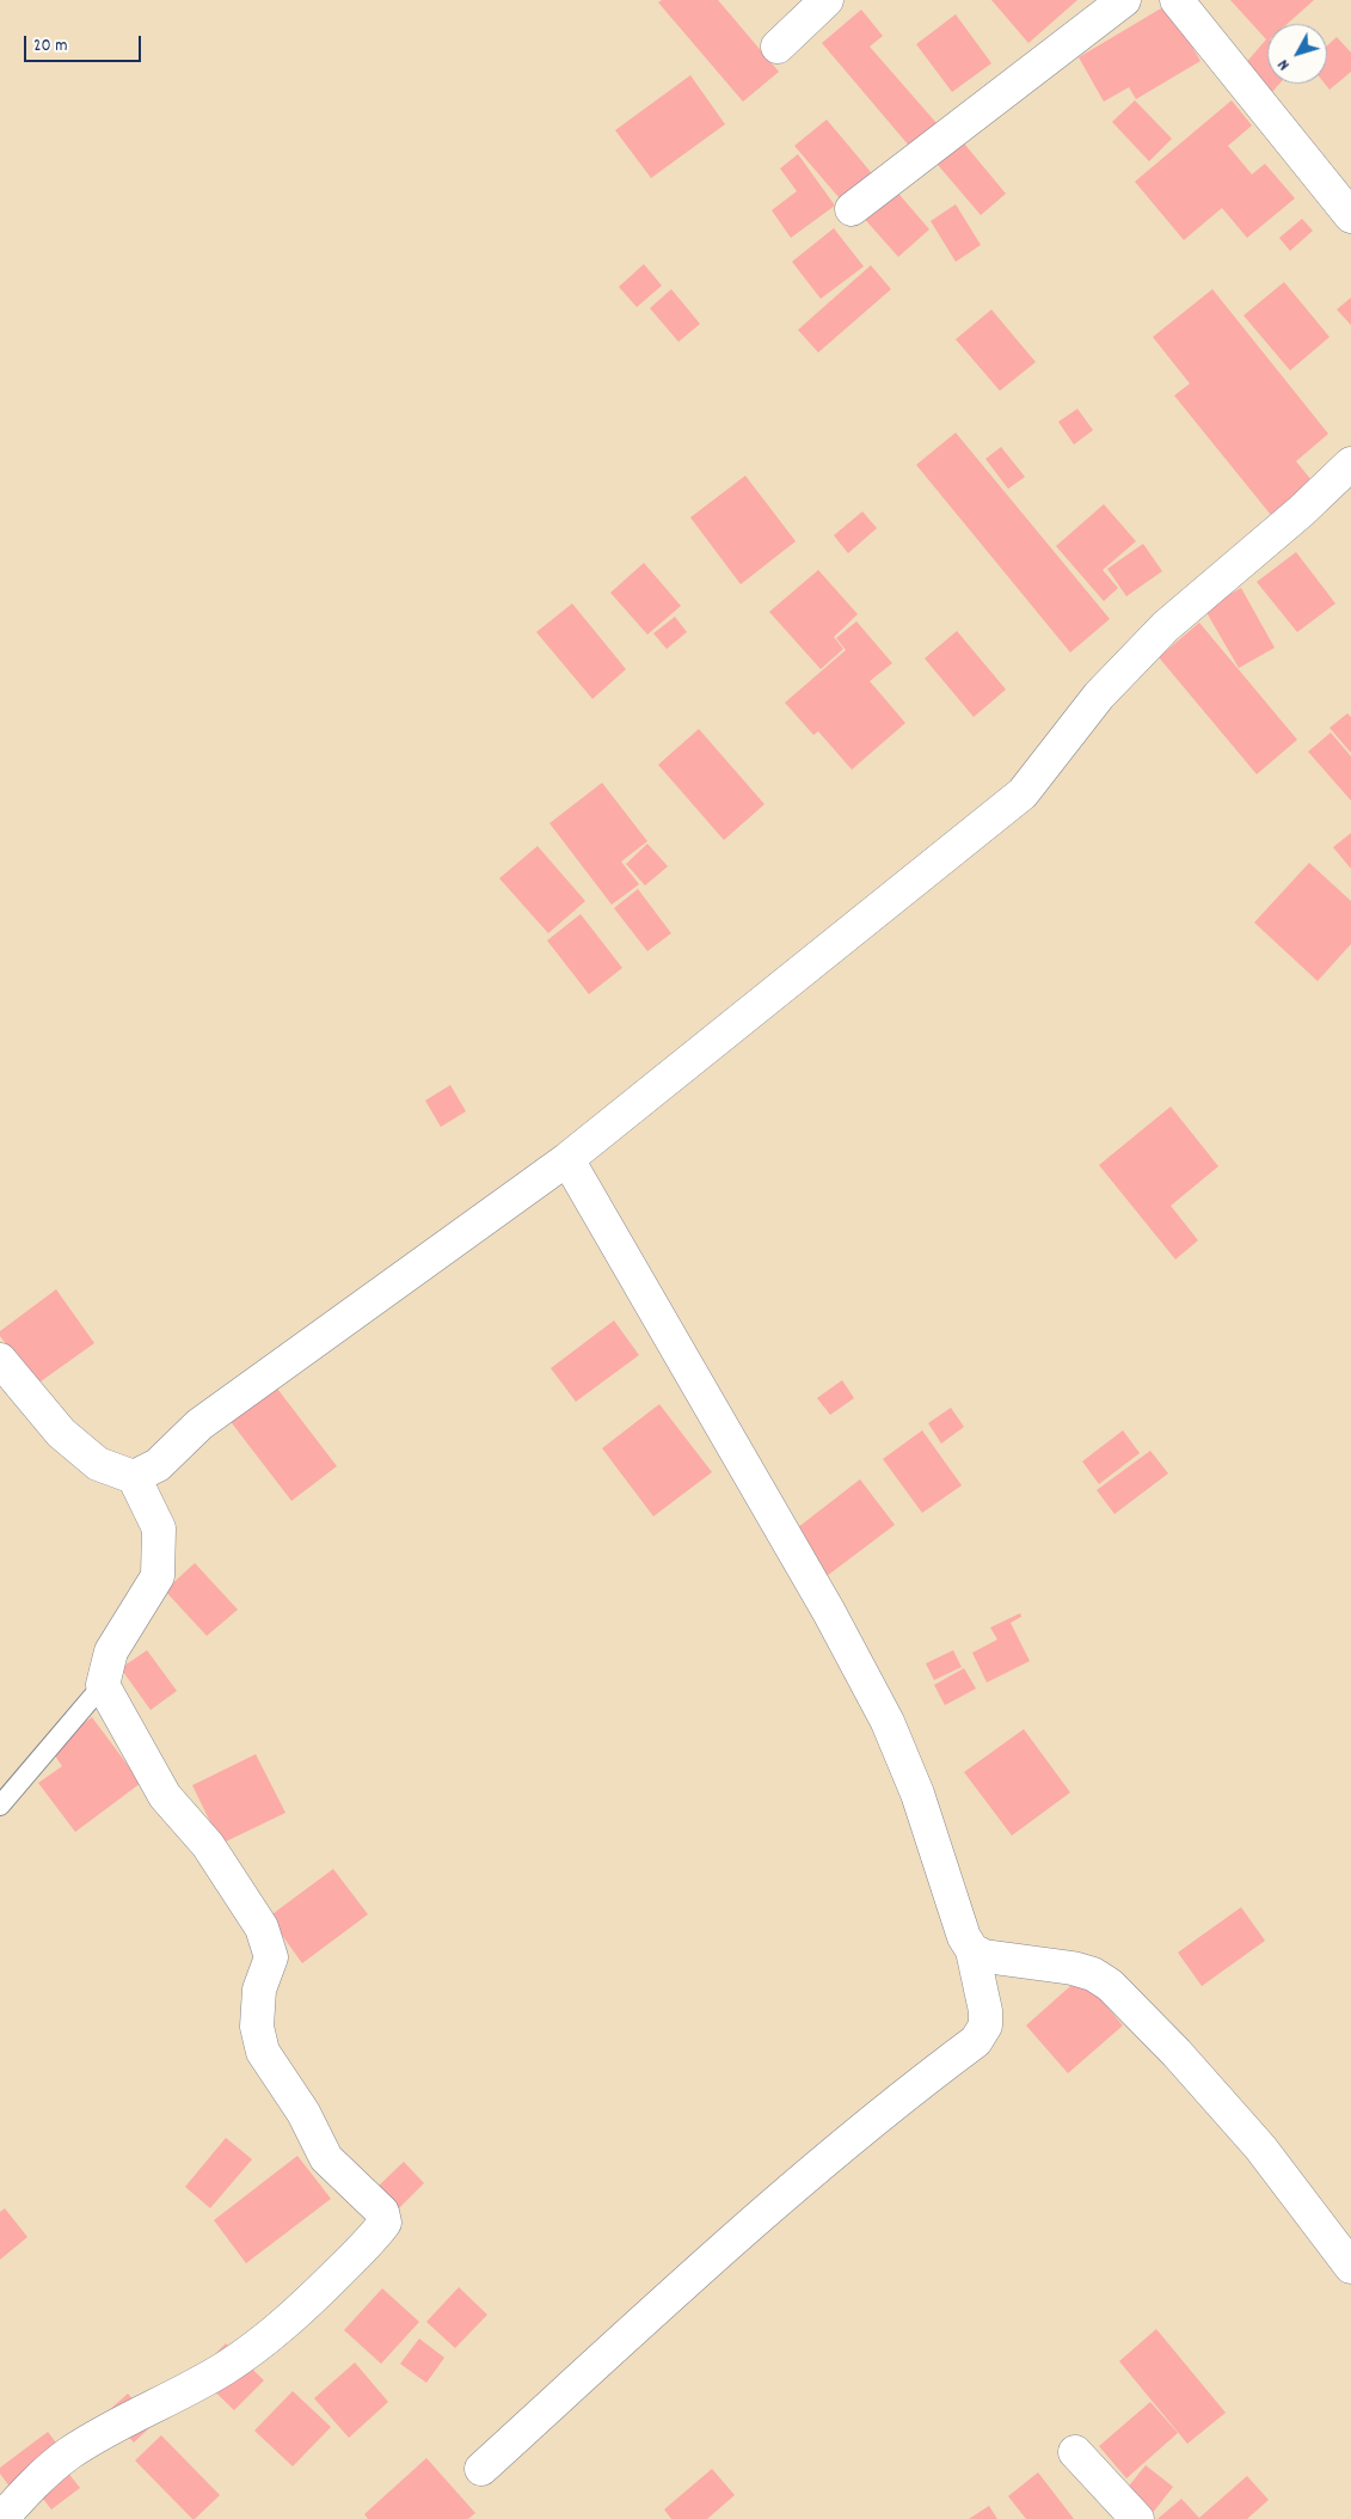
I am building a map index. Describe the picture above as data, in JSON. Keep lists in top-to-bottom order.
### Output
{
  "scale_bar": "20 m",
  "north": "bottom left"
}
